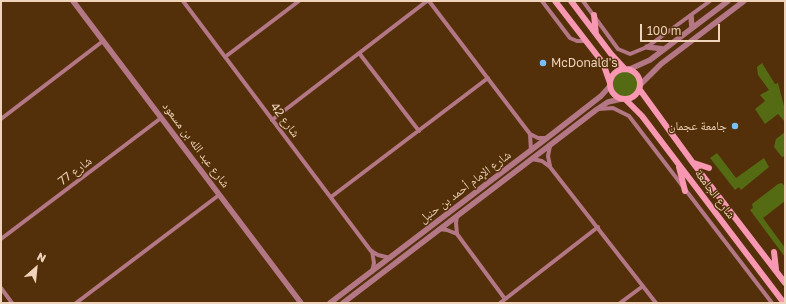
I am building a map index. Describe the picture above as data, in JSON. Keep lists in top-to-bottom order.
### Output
{
  "streets": {
    "main road": ["شارع الجامعة"],
    "street": [
      "شارع 42",
      "شارع عبد الله بن مسعود",
      "شارع 77",
      "شارع الإمام أحمد بن حنبل"
    ]
  },
  "crossings": [
    ["شارع عبد الله بن مسعود", "شارع 77"],
    ["شارع الإمام أحمد بن حنبل", "شارع الجامعة"]
  ],
  "places": ["McDonald's", "جامعة عجمان"],
  "scale_bar": "100 m",
  "north": "top right"
}
